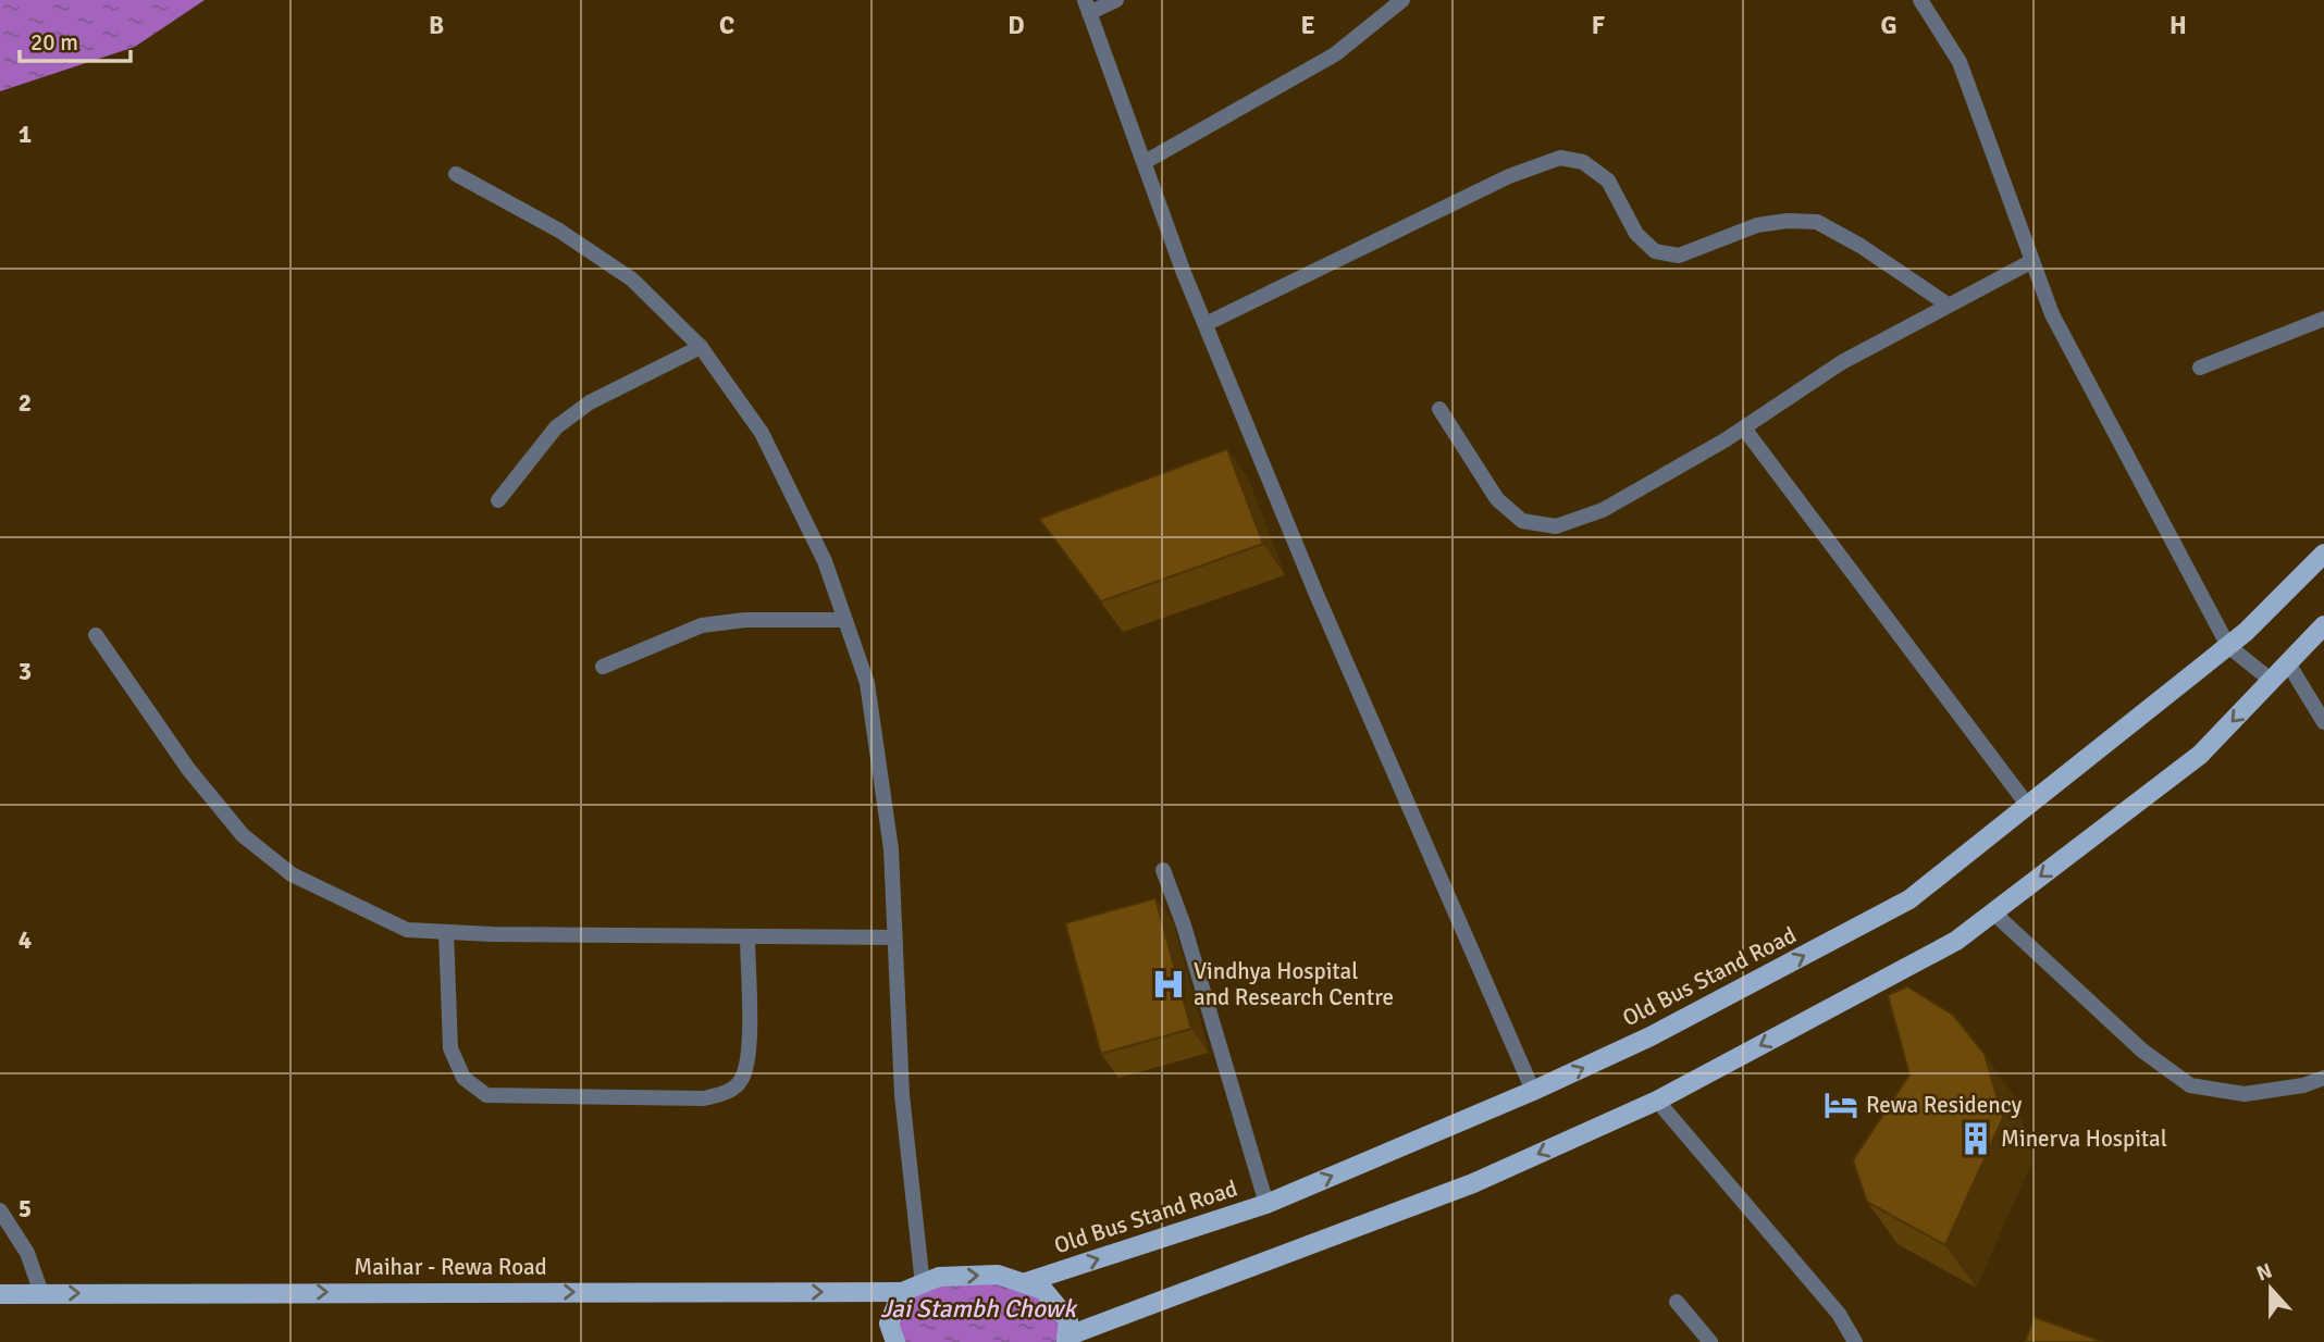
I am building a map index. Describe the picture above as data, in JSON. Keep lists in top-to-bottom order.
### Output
{
  "streets": {
    "main road": ["Old Bus Stand Road", "Maihar - Rewa Road"]
  },
  "one_way": ["Maihar - Rewa Road"],
  "water": ["Jai Stambh Chowk"],
  "places": {
    "hospital": ["Vindhya Hospital and Research Centre"],
    "hotel": ["Rewa Residency"],
    "building": ["Minerva Hospital"]
  },
  "scale_bar": "20 m",
  "north": "top",
  "grid": {
    "columns": [
      "B",
      "C",
      "D",
      "E",
      "F",
      "G",
      "H"
    ],
    "rows": [
      "1",
      "2",
      "3",
      "4",
      "5"
    ]
  }
}
